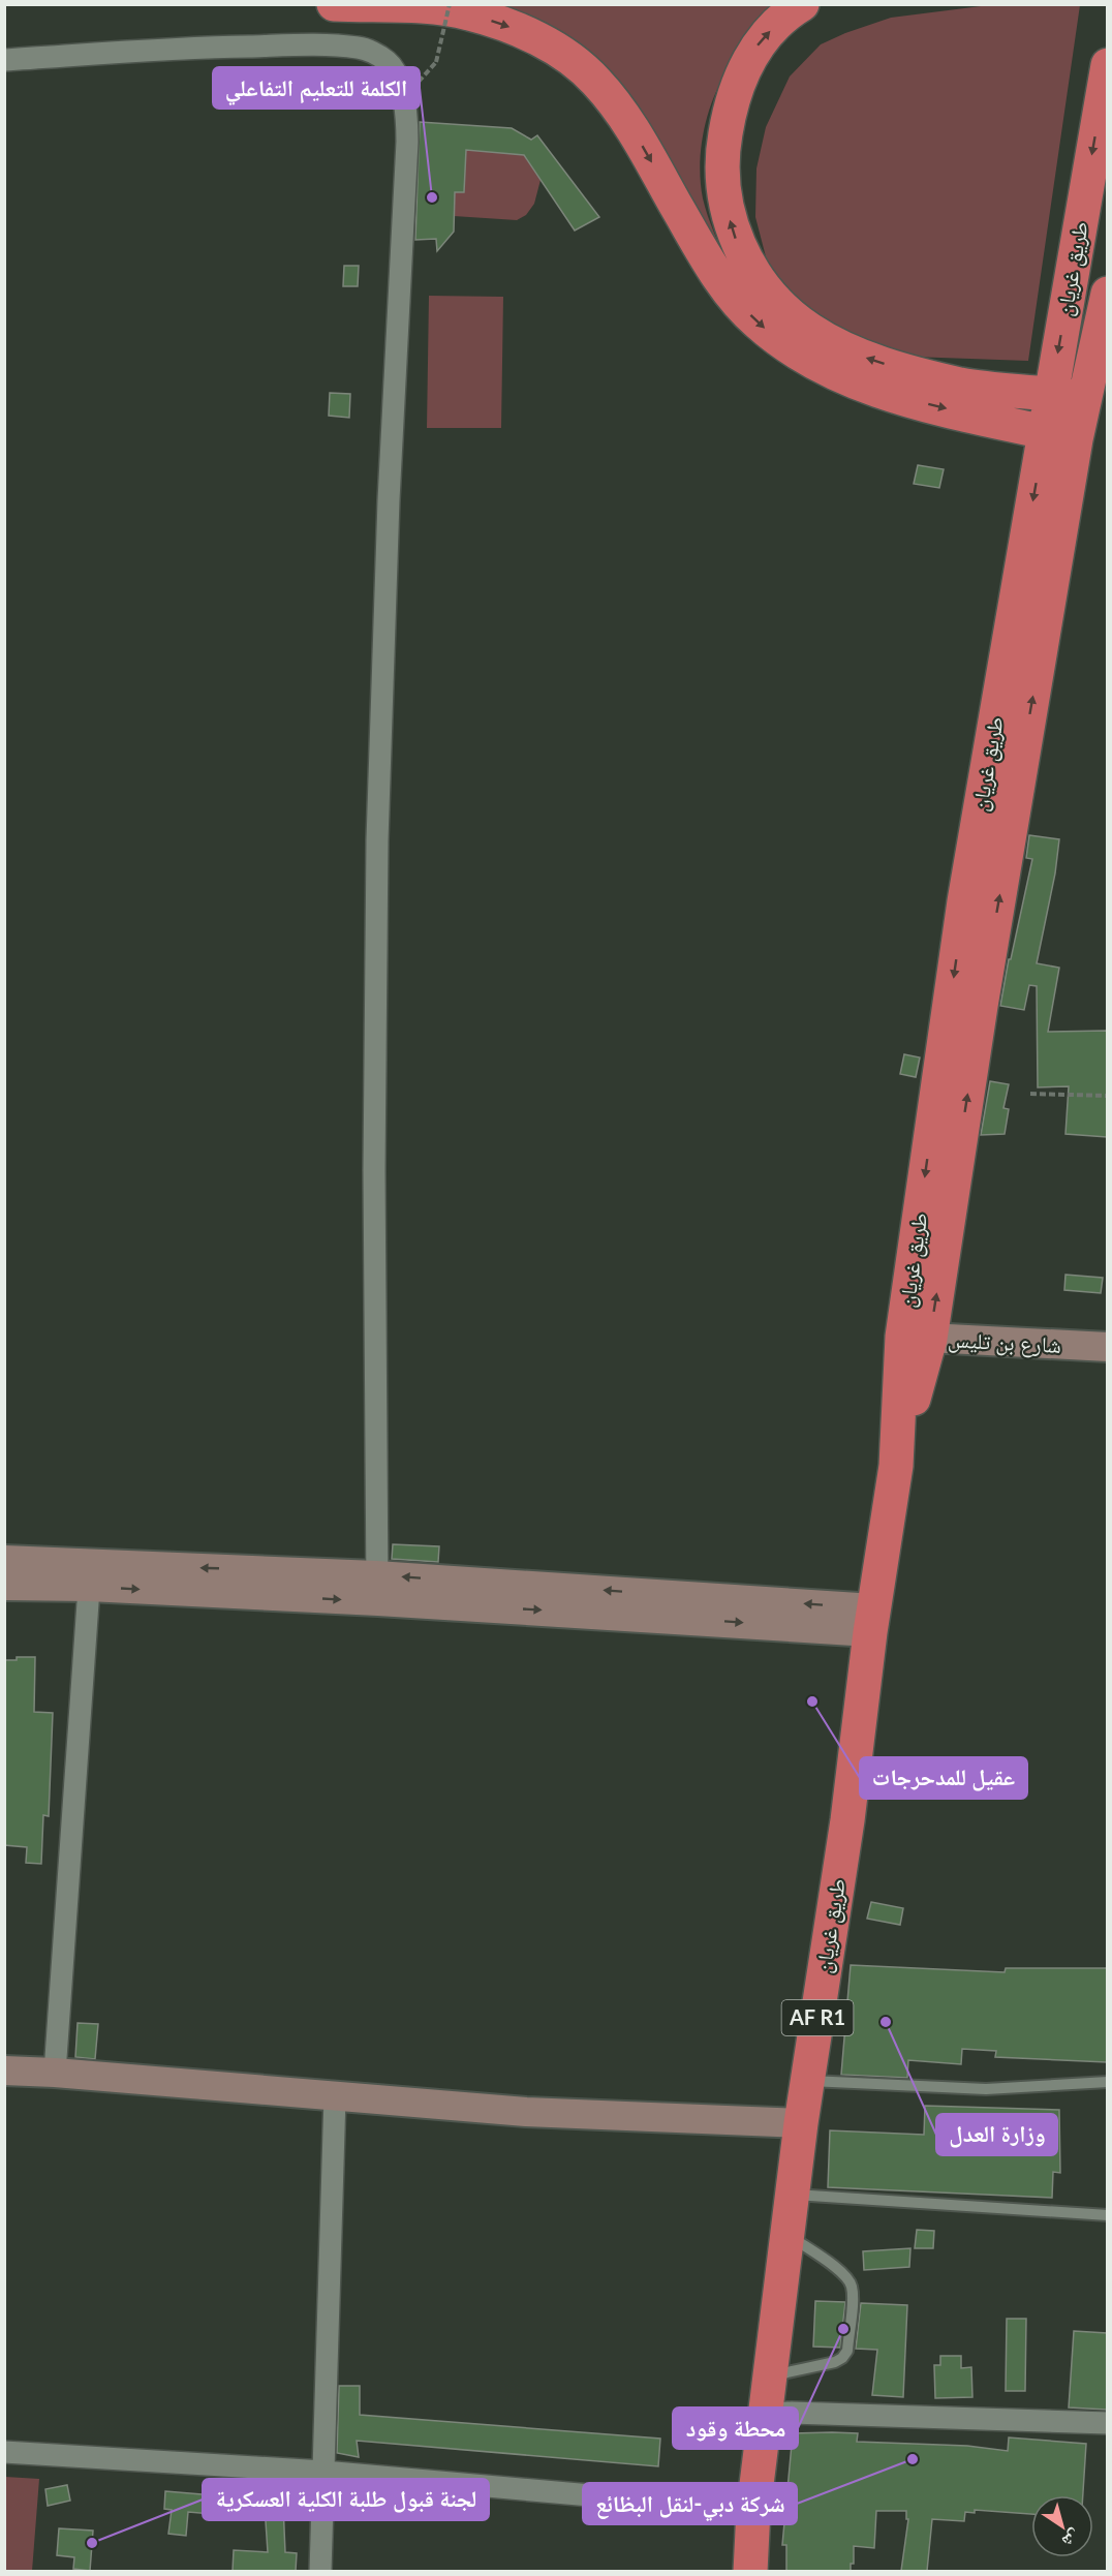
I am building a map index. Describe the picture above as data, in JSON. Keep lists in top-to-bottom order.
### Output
{
  "streets": {
    "highway": ["طريق غريان", "AF R1"],
    "street": ["شارع بن تليس"]
  },
  "crossings": [
    ["طريق غريان", "شارع بن تليس"]
  ],
  "places": [
    "الكلمة للتعليم التفاعلي",
    "عقيل للمدحرجات",
    "وزارة العدل",
    "محطة وقود",
    "شركة دبي-لنقل البظائع",
    "لجنة قبول طلبة الكلية العسكرية"
  ],
  "north": "bottom right"
}
